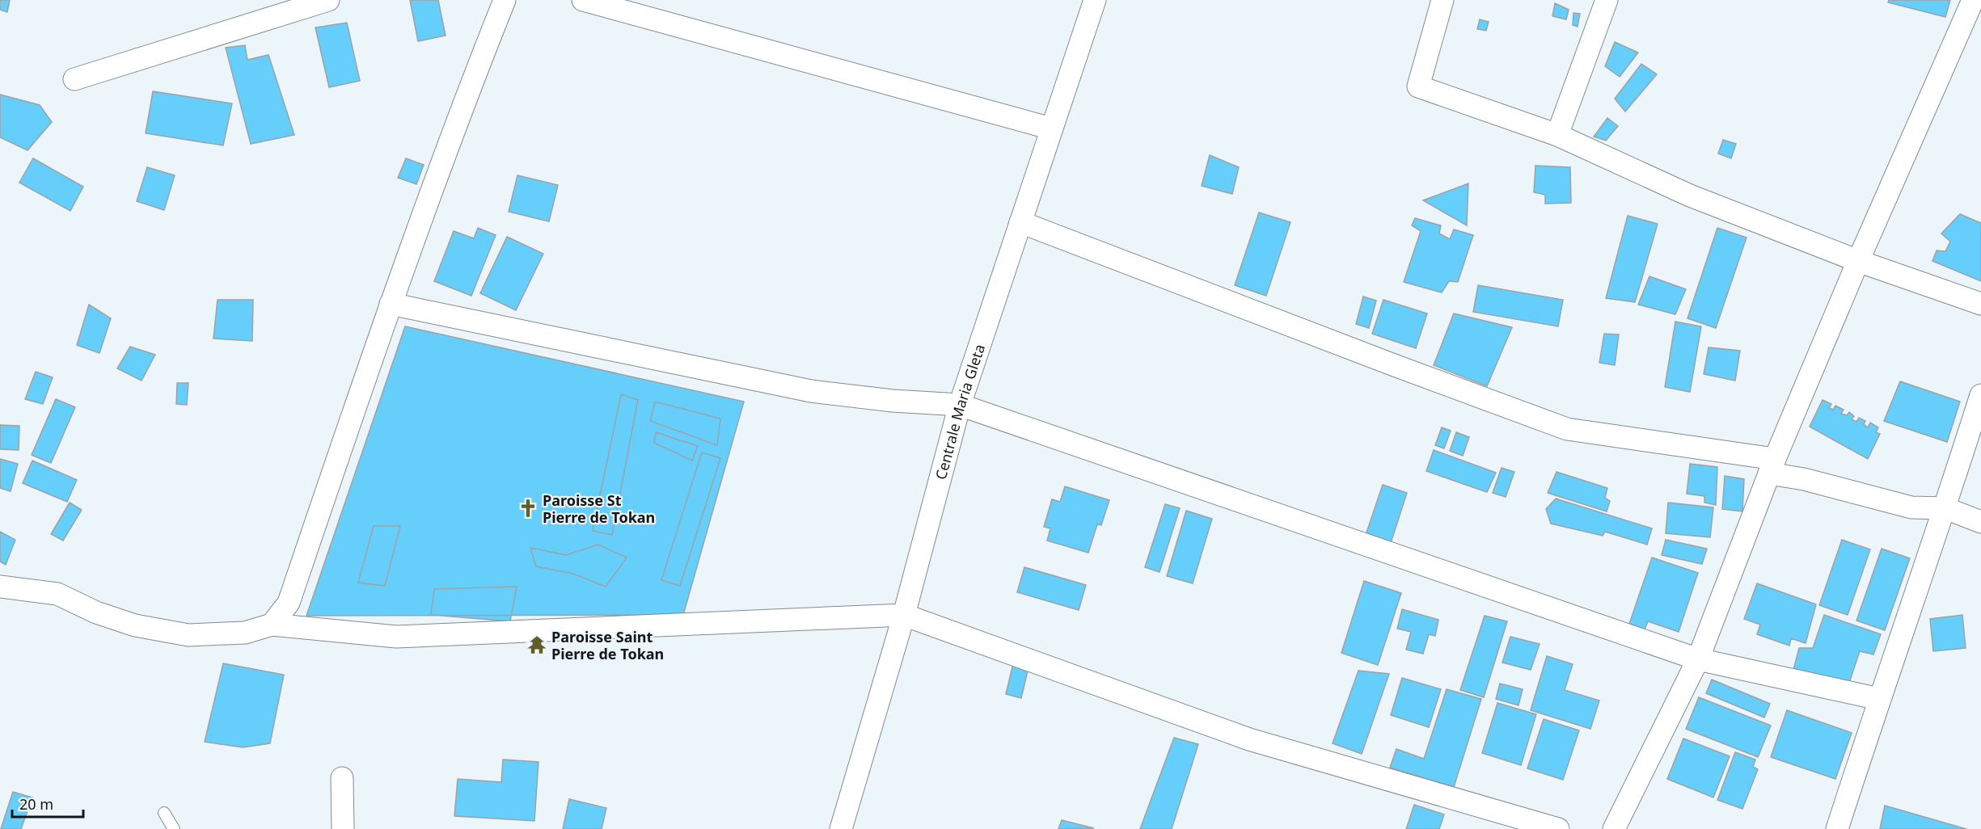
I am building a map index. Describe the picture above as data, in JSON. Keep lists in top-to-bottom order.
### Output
{
  "streets": {
    "street": ["Centrale Maria Gleta"]
  },
  "places": {
    "church": ["Paroisse St Pierre de Tokan"],
    "temple": ["Paroisse Saint Pierre de Tokan"]
  },
  "scale_bar": "20 m"
}
